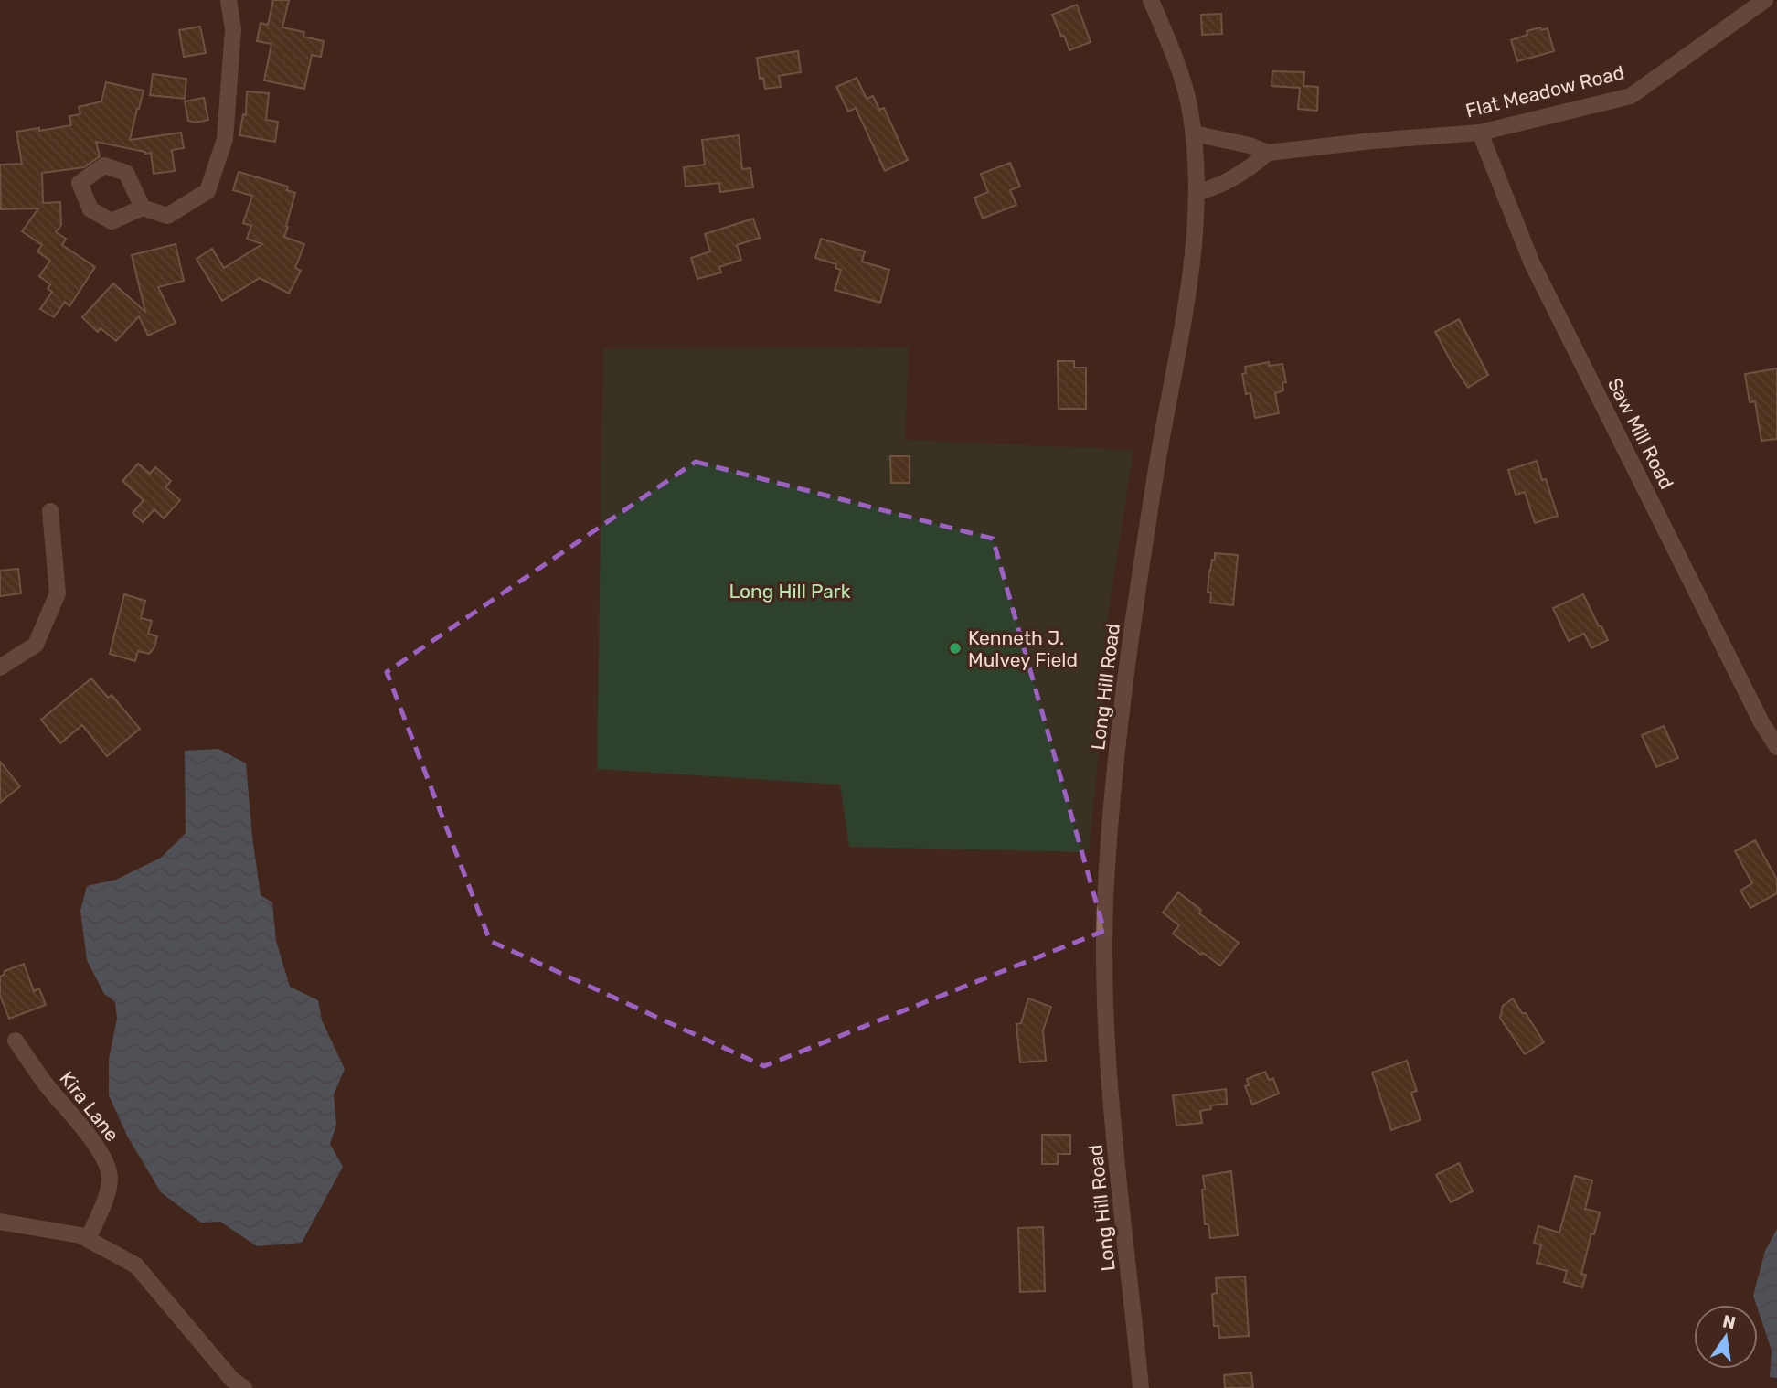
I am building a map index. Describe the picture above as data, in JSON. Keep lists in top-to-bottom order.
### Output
{
  "streets": {
    "street": [
      "Flat Meadow Road",
      "Saw Mill Road",
      "Long Hill Road",
      "Kira Lane"
    ]
  },
  "crossings": [
    ["Flat Meadow Road", "Saw Mill Road"],
    ["Flat Meadow Road", "Long Hill Road"]
  ],
  "parks": ["Long Hill Park"],
  "places": ["Kenneth J. Mulvey Field"],
  "north": "top"
}
